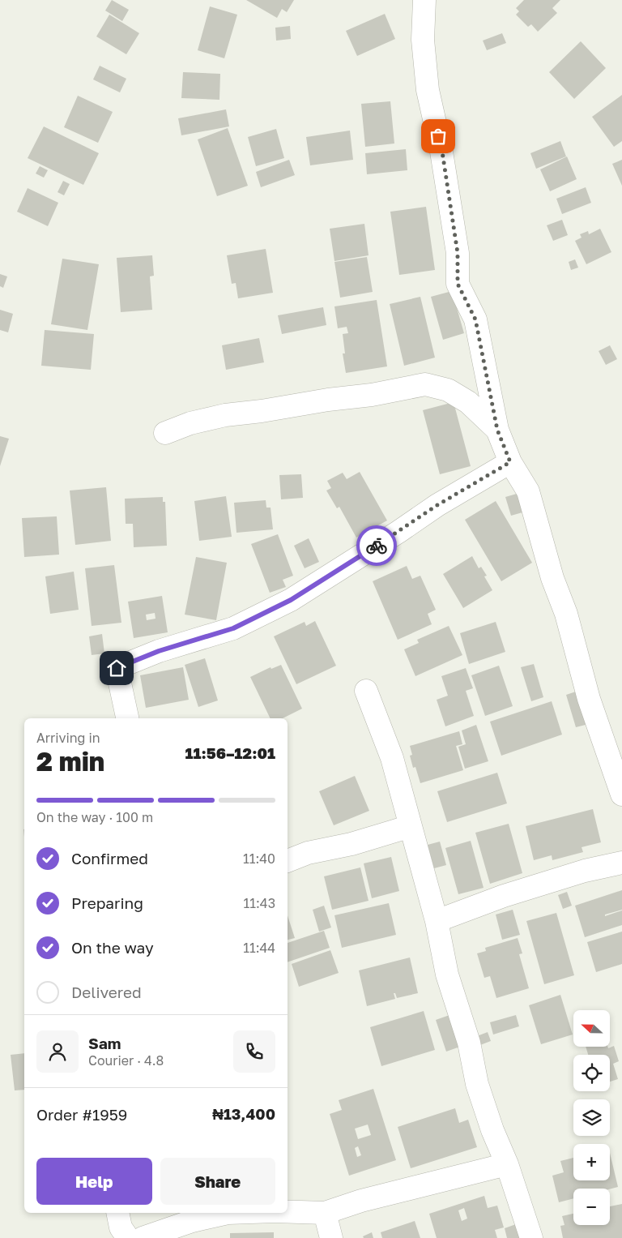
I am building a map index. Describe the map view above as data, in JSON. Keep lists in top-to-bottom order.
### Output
{
  "north": "left",
  "page": {
    "heading": ["2 min", "Arriving in", "11:56–12:01"],
    "panel": [
      "Sam",
      "Courier · 4.8",
      "Order #1959",
      "₦13,400"
    ],
    "bar": "On the way · 100 m",
    "list": [
      ["Confirmed", "11:40"],
      ["Preparing", "11:43"],
      ["On the way", "11:44"],
      "Delivered"
    ],
    "map_buttons": ["+", "−"],
    "buttons": ["Help", "Share"]
  }
}
